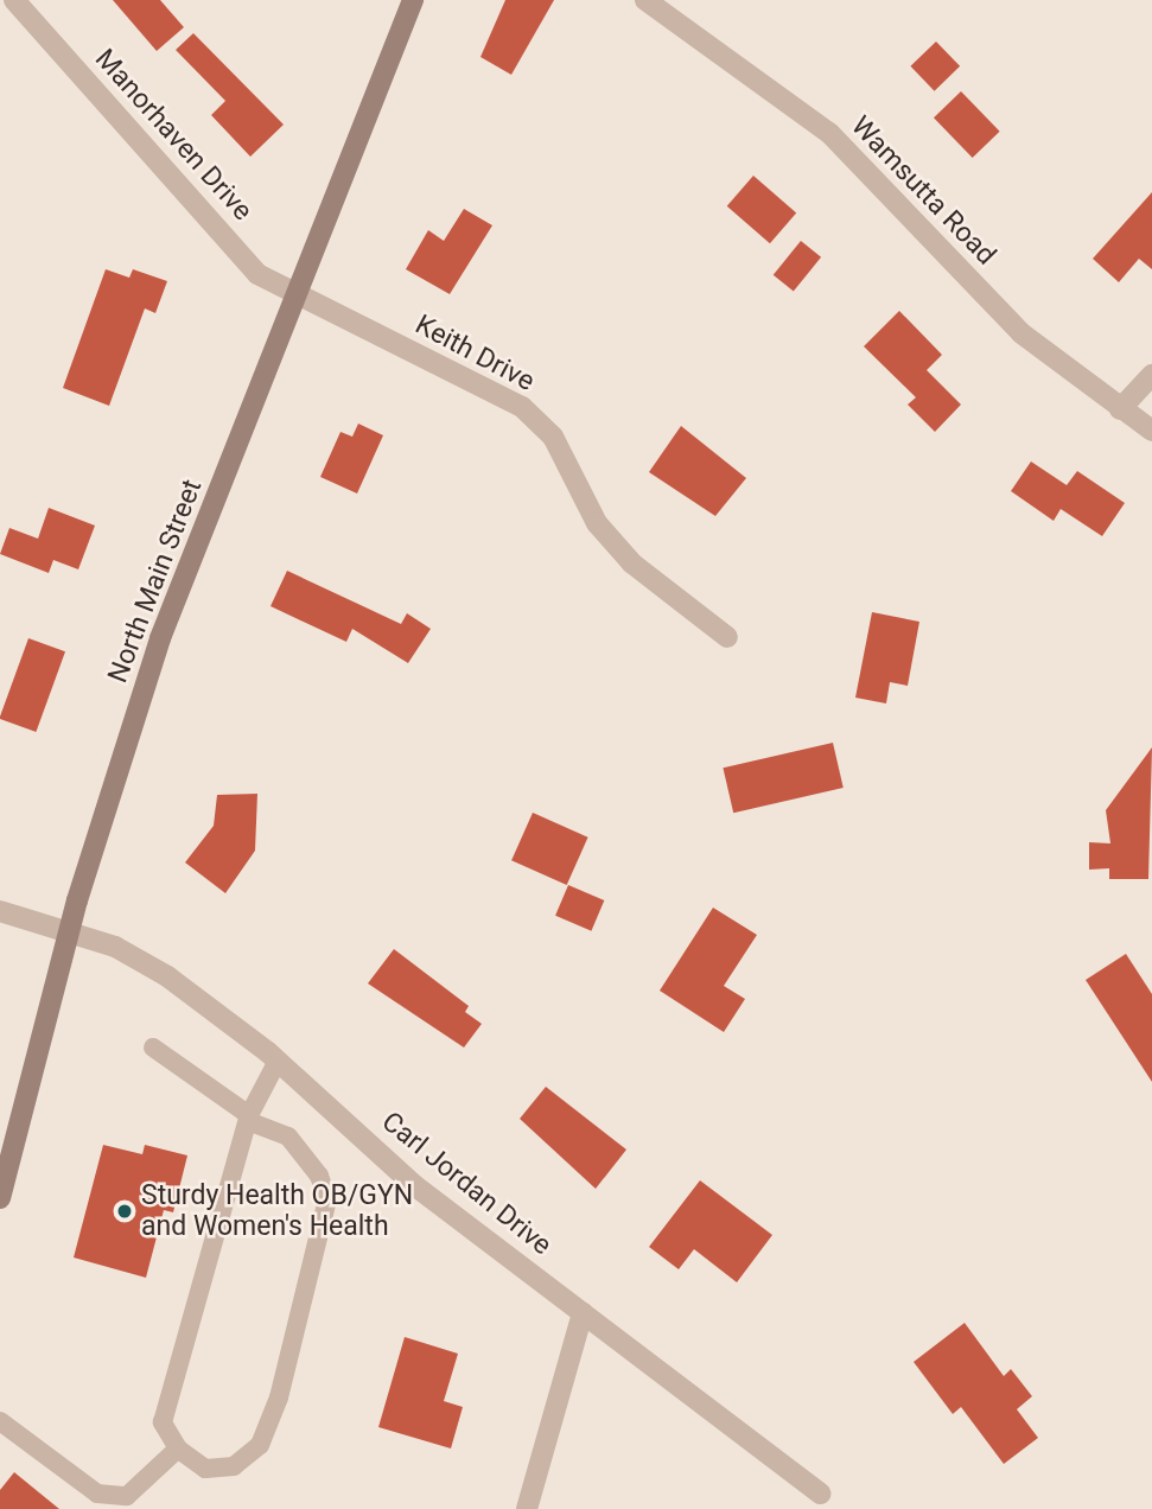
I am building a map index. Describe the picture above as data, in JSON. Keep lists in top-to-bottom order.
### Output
{
  "streets": {
    "main road": ["North Main Street"],
    "street": [
      "Manorhaven Drive",
      "Wamsutta Road",
      "Keith Drive",
      "Carl Jordan Drive"
    ]
  },
  "crossings": [
    ["Manorhaven Drive", "Keith Drive"],
    ["Manorhaven Drive", "North Main Street"],
    ["Keith Drive", "North Main Street"],
    ["North Main Street", "Carl Jordan Drive"]
  ],
  "places": ["Sturdy Health OB/GYN and Women's Health"]
}
